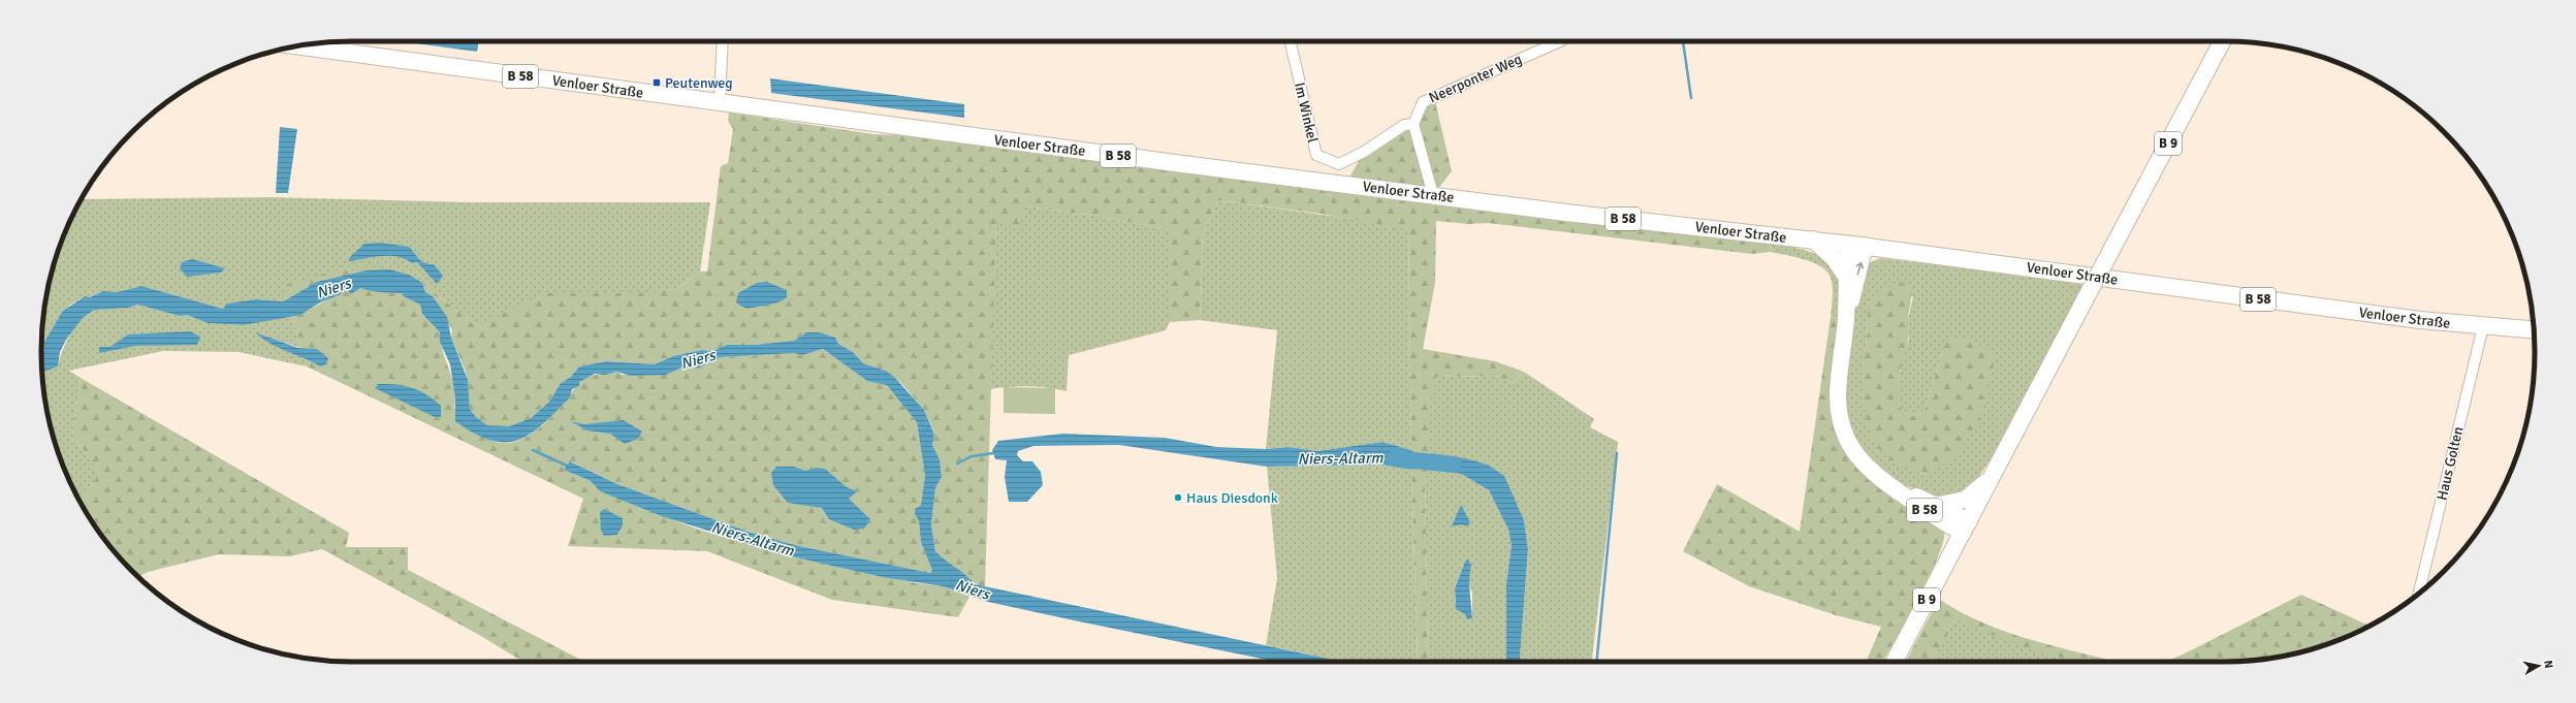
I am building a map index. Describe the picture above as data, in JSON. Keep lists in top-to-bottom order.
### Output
{
  "streets": {
    "main road": ["B 58", "Venloer Straße", "B 9"],
    "street": ["Neerponter Weg", "Im Winkel", "Haus Golten"]
  },
  "crossings": [
    ["B 58", "Venloer Straße"],
    ["B 58", "B 9"],
    ["Neerponter Weg", "Im Winkel"],
    ["Venloer Straße", "Haus Golten"]
  ],
  "water": ["Niers", "Niers-Altarm"],
  "places": {
    "transit": ["Peutenweg"],
    "other": ["Haus Diesdonk"]
  },
  "north": "right"
}
